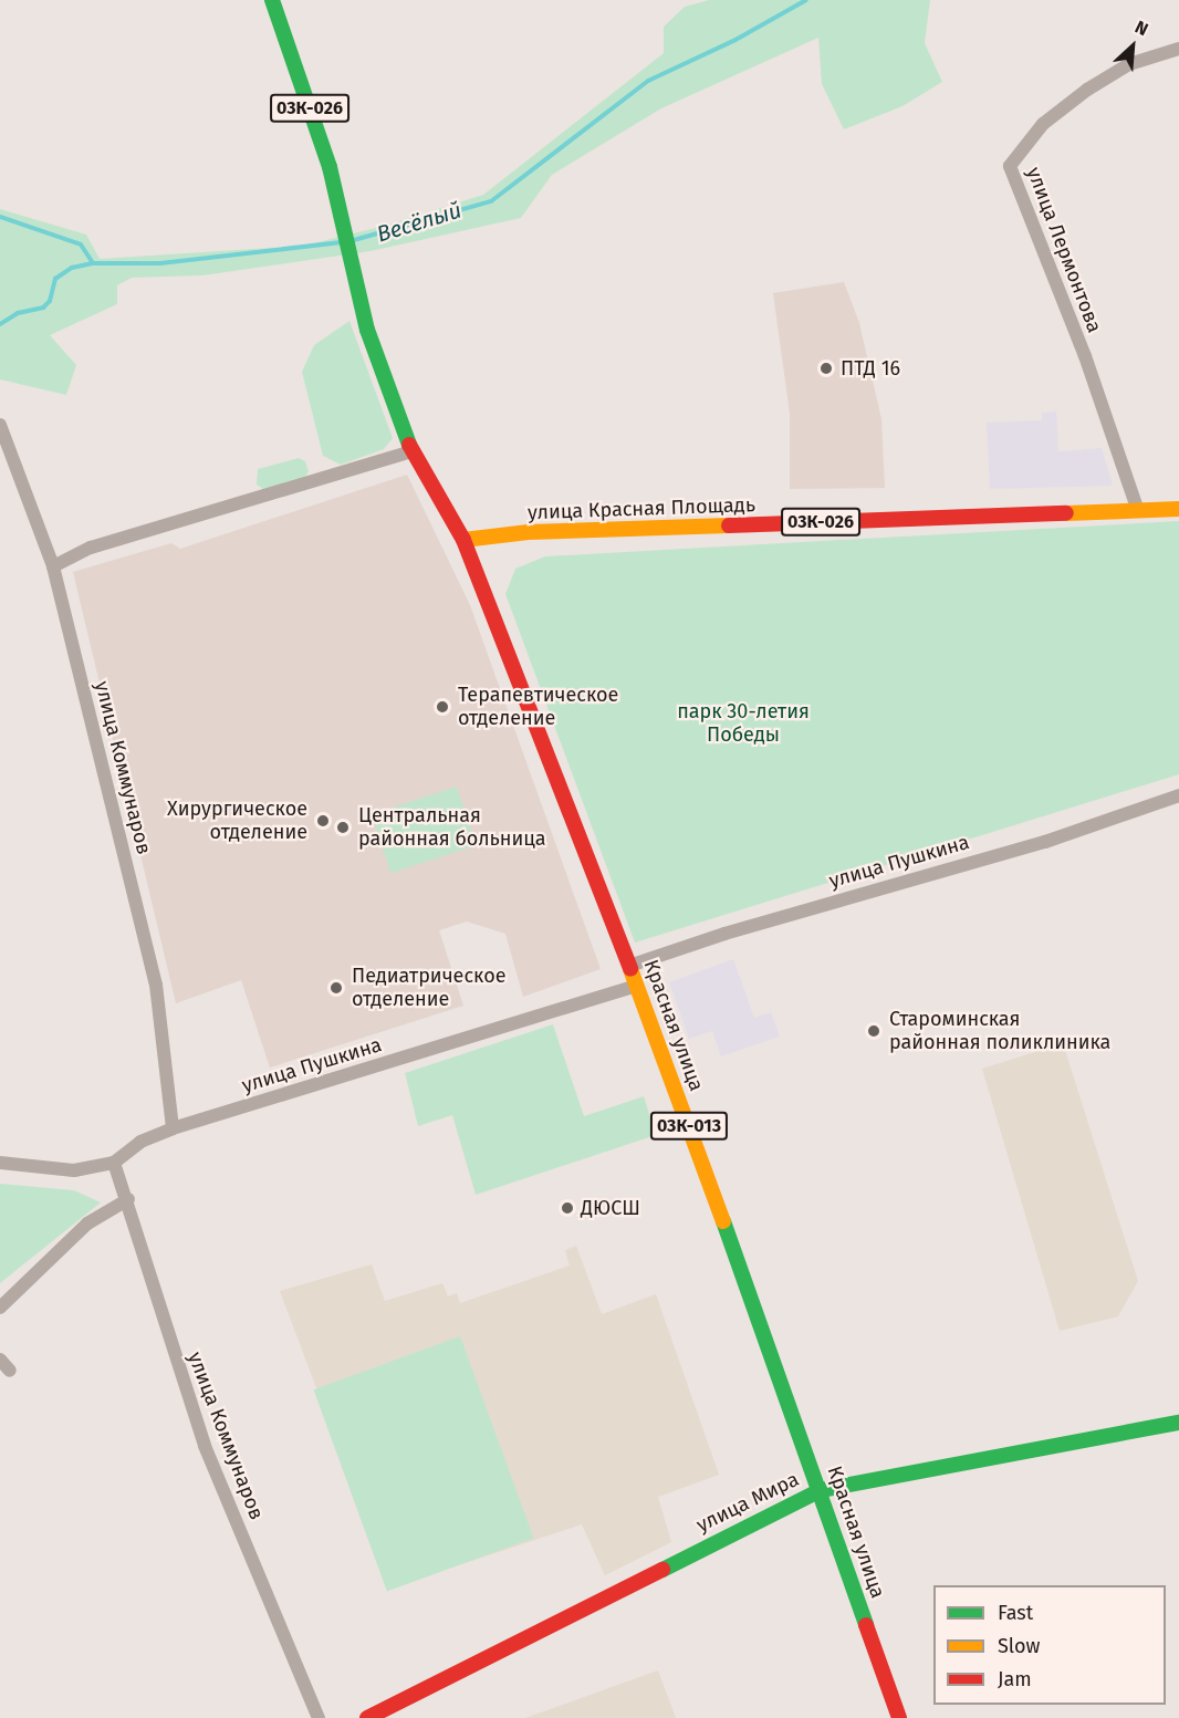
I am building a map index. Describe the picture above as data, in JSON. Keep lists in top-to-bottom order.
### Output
{
  "streets": {
    "main road": [
      "03К-026",
      "улица Красная Площадь",
      "Красная улица",
      "03К-013",
      "улица Мира"
    ],
    "street": ["улица Лермонтова", "улица Коммунаров", "улица Пушкина"]
  },
  "crossings": [
    ["03К-026", "улица Красная Площадь"],
    ["03К-026", "Красная улица"],
    ["улица Лермонтова", "улица Красная Площадь"],
    ["улица Красная Площадь", "Красная улица"],
    ["улица Коммунаров", "улица Пушкина"],
    ["улица Пушкина", "Красная улица"],
    ["Красная улица", "улица Мира"]
  ],
  "water": ["Весёлый"],
  "parks": ["парк 30-летия Победы"],
  "places": [
    "ПТД 16",
    "Терапевтическое отделение",
    "Хирургическое отделение",
    "Центральная районная больница",
    "Педиатрическое отделение",
    "Староминская районная поликлиника",
    "ДЮСШ"
  ],
  "legend": ["Fast", "Slow", "Jam"],
  "north": "top right"
}
